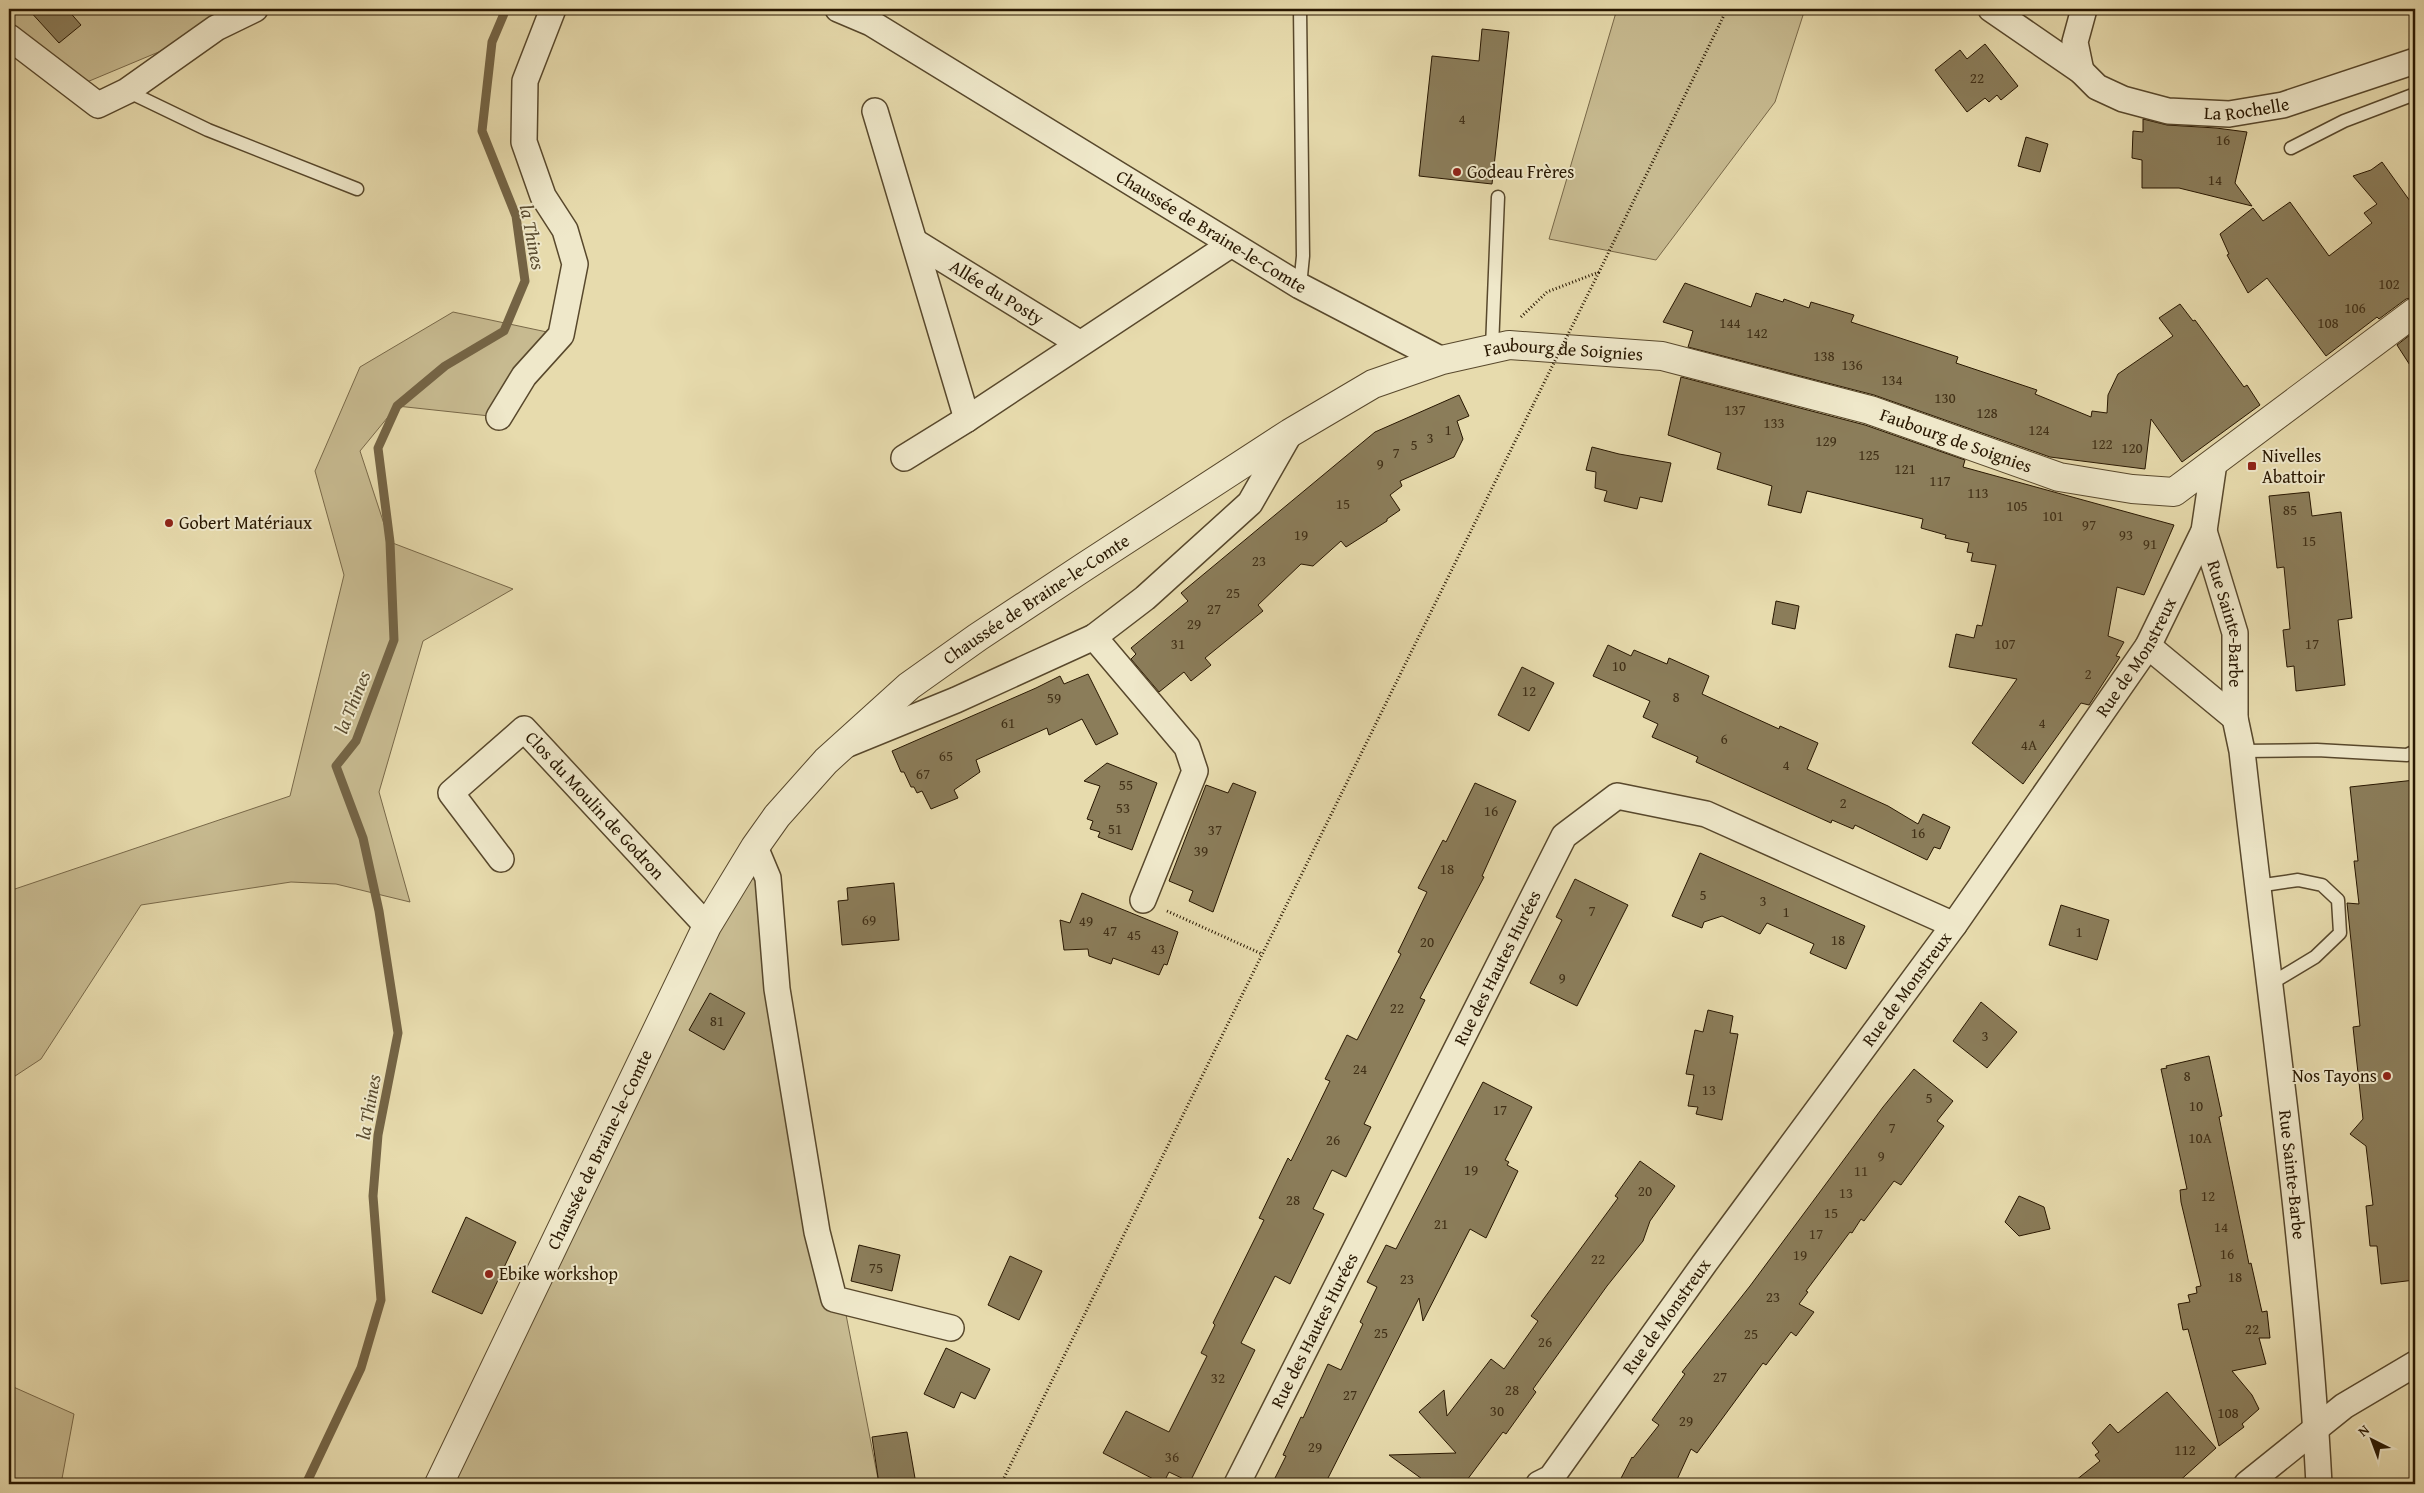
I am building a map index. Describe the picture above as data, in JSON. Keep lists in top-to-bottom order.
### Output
{
  "streets": {
    "street": [
      "La Rochelle",
      "Chaussée de Braine-le-Comte",
      "Allée du Posty",
      "Faubourg de Soignies",
      "Rue Sainte-Barbe",
      "Rue de Monstreux",
      "Clos du Moulin de Godron",
      "Rue des Hautes Hurées"
    ]
  },
  "crossings": [
    ["Chaussée de Braine-le-Comte", "Faubourg de Soignies"],
    ["Chaussée de Braine-le-Comte", "Clos du Moulin de Godron"],
    ["Faubourg de Soignies", "Rue de Monstreux"],
    ["Rue Sainte-Barbe", "Rue de Monstreux"],
    ["Rue de Monstreux", "Rue des Hautes Hurées"]
  ],
  "water": ["la Thines"],
  "places": {
    "other": [
      "Godeau Frères",
      "Gobert Matériaux",
      "Nos Tayons",
      "Ebike workshop"
    ],
    "transit": ["Nivelles Abattoir"]
  },
  "house_numbers": [
    "22",
    "4",
    "16",
    "14",
    "102",
    "106",
    "144",
    "108",
    "142",
    "138",
    "136",
    "134",
    "130",
    "137",
    "128",
    "133",
    "1",
    "124",
    "3",
    "129",
    "122",
    "5",
    "120",
    "7",
    "125",
    "9",
    "121",
    "117",
    "113",
    "15",
    "105",
    "85",
    "101",
    "97",
    "19",
    "93",
    "15",
    "91",
    "23",
    "25",
    "27",
    "29",
    "31",
    "107",
    "17",
    "10",
    "2",
    "12",
    "8",
    "59",
    "61",
    "4",
    "6",
    "4A",
    "65",
    "4",
    "67",
    "55",
    "2",
    "53",
    "16",
    "51",
    "37",
    "16",
    "39",
    "18",
    "5",
    "3",
    "7",
    "1",
    "69",
    "49",
    "47",
    "1",
    "45",
    "18",
    "20",
    "43",
    "9",
    "22",
    "81",
    "3",
    "24",
    "8",
    "13",
    "5",
    "10",
    "17",
    "7",
    "10A",
    "26",
    "9",
    "19",
    "11",
    "20",
    "13",
    "12",
    "28",
    "15",
    "21",
    "14",
    "17",
    "16",
    "19",
    "22",
    "75",
    "18",
    "23",
    "23",
    "22",
    "25",
    "25",
    "26",
    "27",
    "32",
    "28",
    "27",
    "30",
    "108",
    "29",
    "29",
    "112",
    "36"
  ],
  "north": "top left"
}
